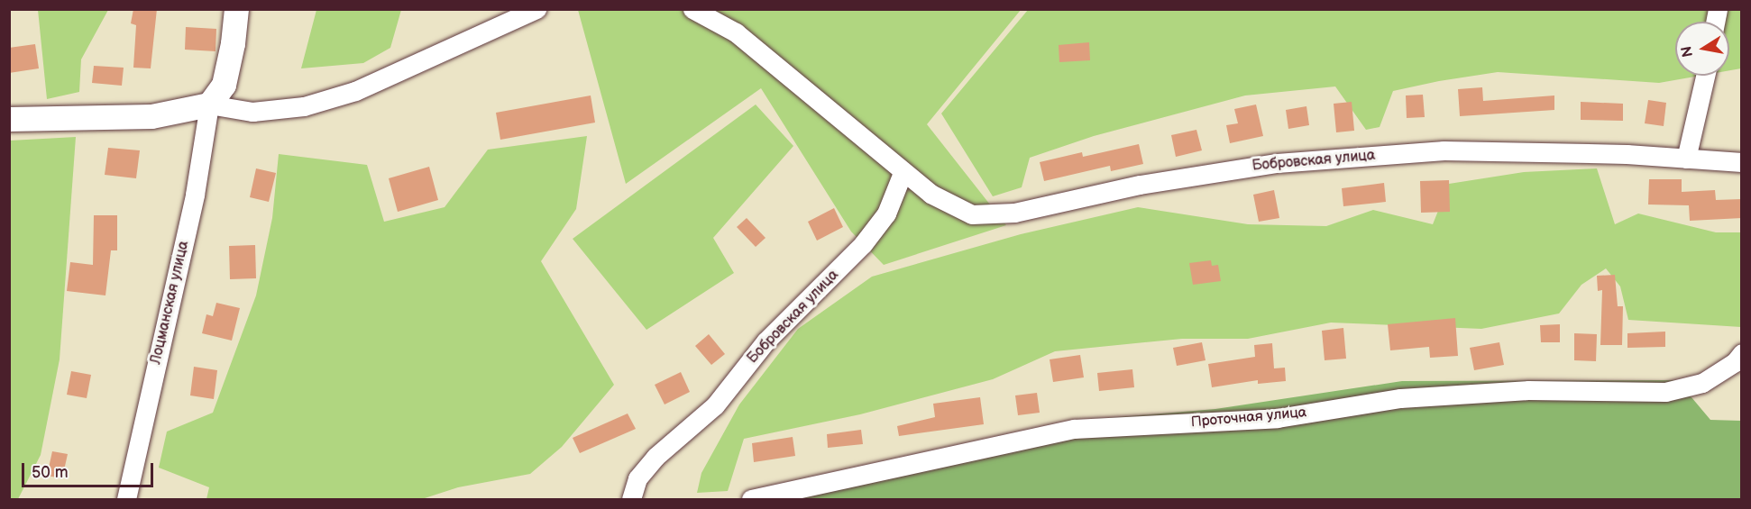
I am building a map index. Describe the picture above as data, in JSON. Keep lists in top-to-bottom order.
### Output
{
  "streets": {
    "street": ["Бобровская улица", "Лоцманская улица", "Проточная улица"]
  },
  "scale_bar": "50 m",
  "north": "left"
}
